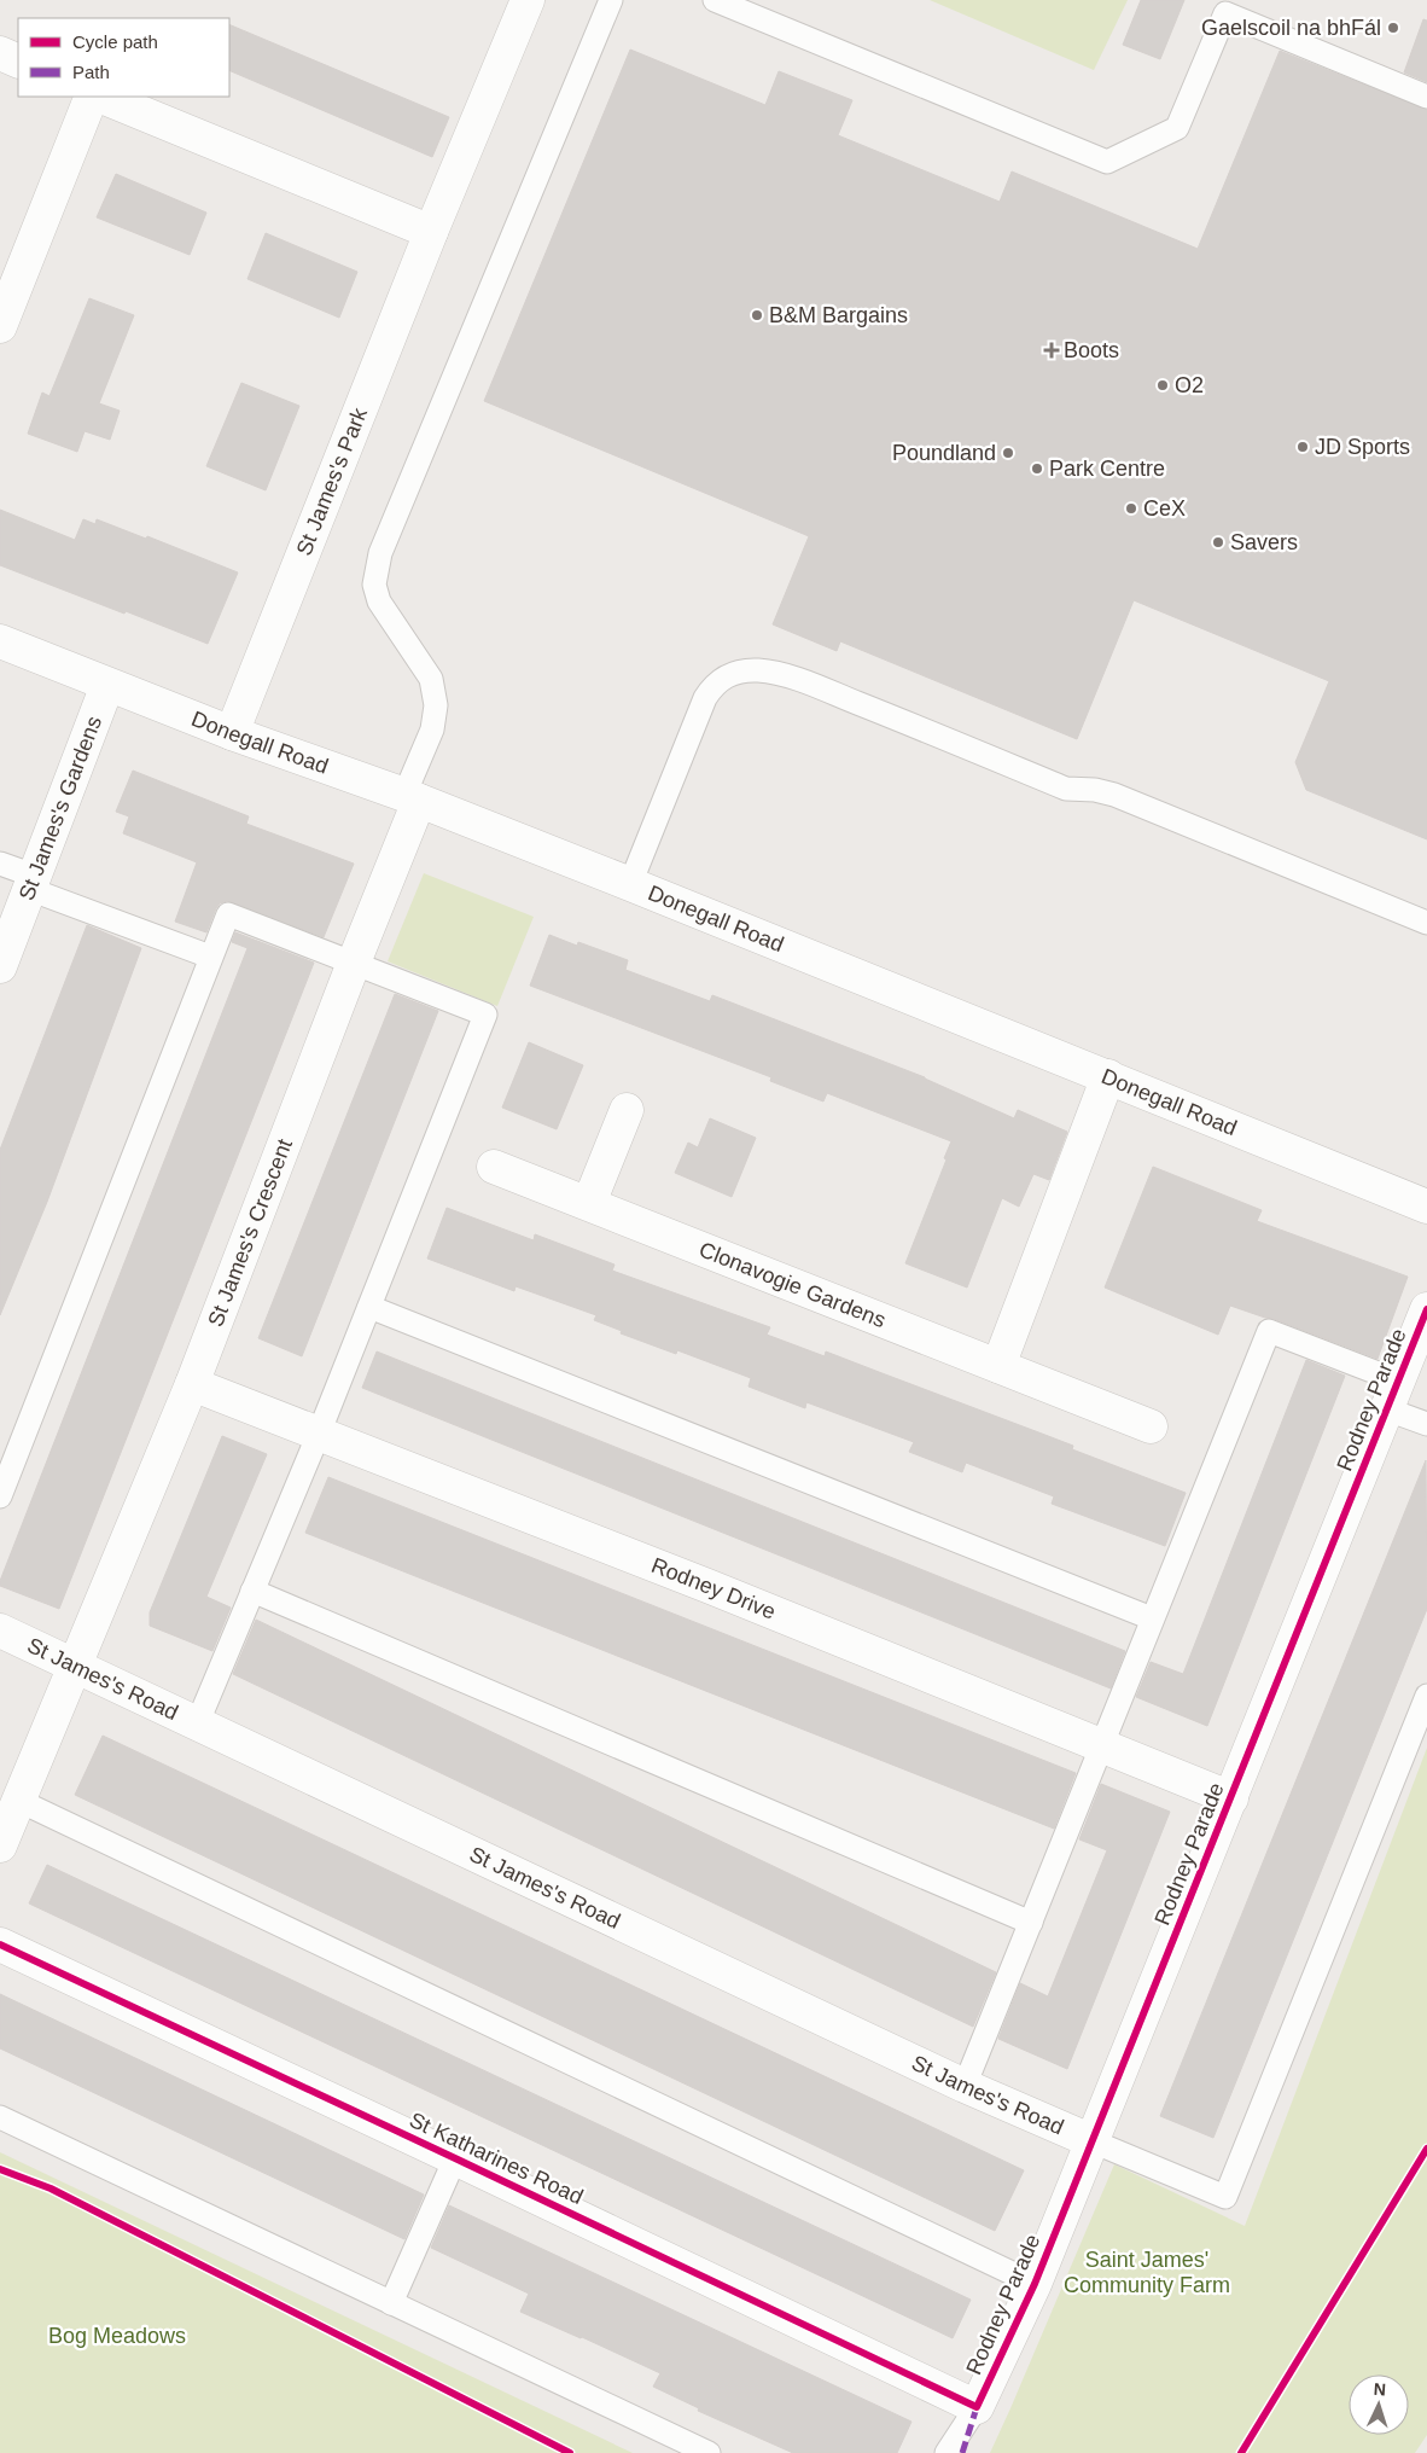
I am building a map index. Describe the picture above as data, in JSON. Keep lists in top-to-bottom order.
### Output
{
  "streets": {
    "street": [
      "St James's Park",
      "Donegall Road",
      "St James's Gardens",
      "St James's Crescent",
      "Clonavogie Gardens",
      "Rodney Parade",
      "Rodney Drive",
      "St James's Road",
      "St Katharines Road"
    ]
  },
  "crossings": [
    ["St James's Park", "Donegall Road"],
    ["Donegall Road", "St James's Gardens"],
    ["Donegall Road", "St James's Crescent"],
    ["St James's Crescent", "Rodney Drive"],
    ["St James's Crescent", "St James's Road"],
    ["Rodney Parade", "Rodney Drive"],
    ["Rodney Parade", "St James's Road"],
    ["Rodney Parade", "St Katharines Road"]
  ],
  "parks": ["Saint James' Community Farm", "Bog Meadows"],
  "places": {
    "other": [
      "Gaelscoil na bhFál",
      "B&M Bargains",
      "O2",
      "JD Sports",
      "Poundland",
      "Park Centre",
      "CeX",
      "Savers"
    ],
    "health": ["Boots"]
  },
  "legend": ["Cycle path", "Path"],
  "north": "top"
}
